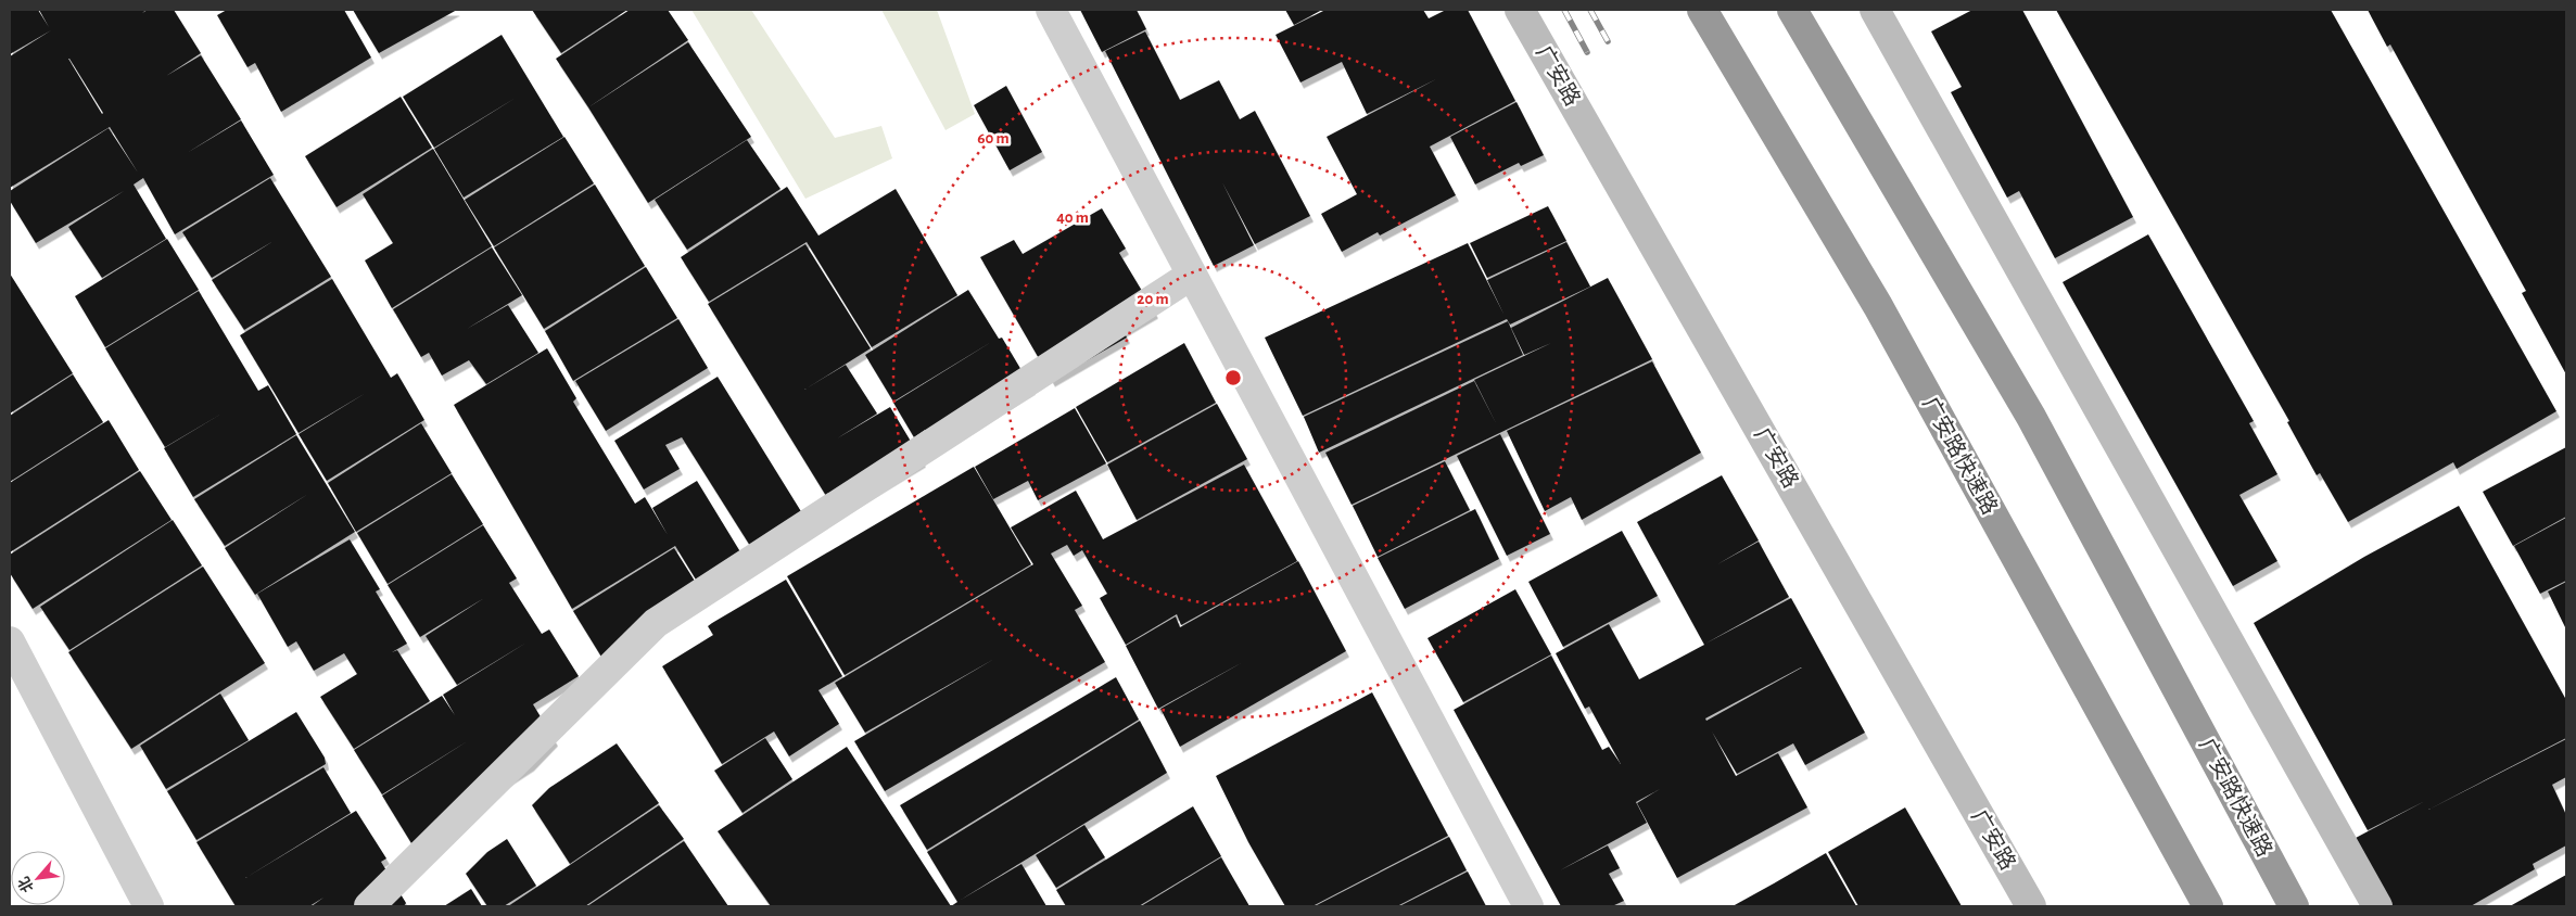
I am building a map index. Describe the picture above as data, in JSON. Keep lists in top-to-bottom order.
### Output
{
  "streets": {
    "highway": ["广安路快速路"],
    "main road": ["广安路"]
  },
  "north": "bottom left",
  "rings": ["60 m", "40 m", "20 m"]
}
